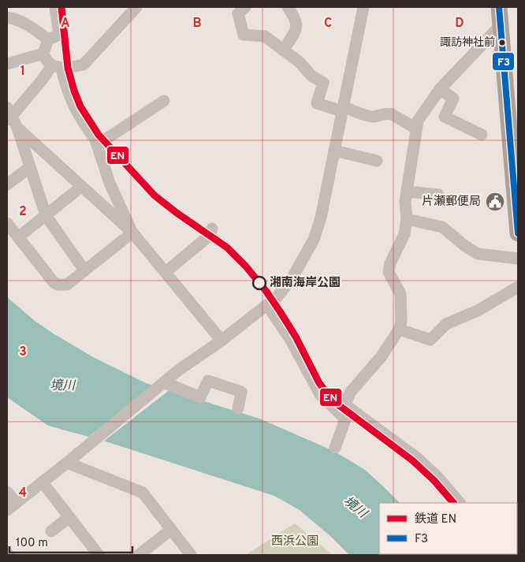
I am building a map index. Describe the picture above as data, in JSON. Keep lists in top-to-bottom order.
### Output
{
  "water": ["境川"],
  "parks": ["西浜公園"],
  "places": {
    "other": ["諏訪神社前", "湘南海岸公園"],
    "public building": ["片瀬郵便局"]
  },
  "lines": ["rail line EN", "transit line F3"],
  "legend": ["鉄道 EN", "F3"],
  "scale_bar": "100 m",
  "grid": {
    "columns": [
      "A",
      "B",
      "C",
      "D"
    ],
    "rows": [
      "1",
      "2",
      "3",
      "4"
    ]
  }
}
